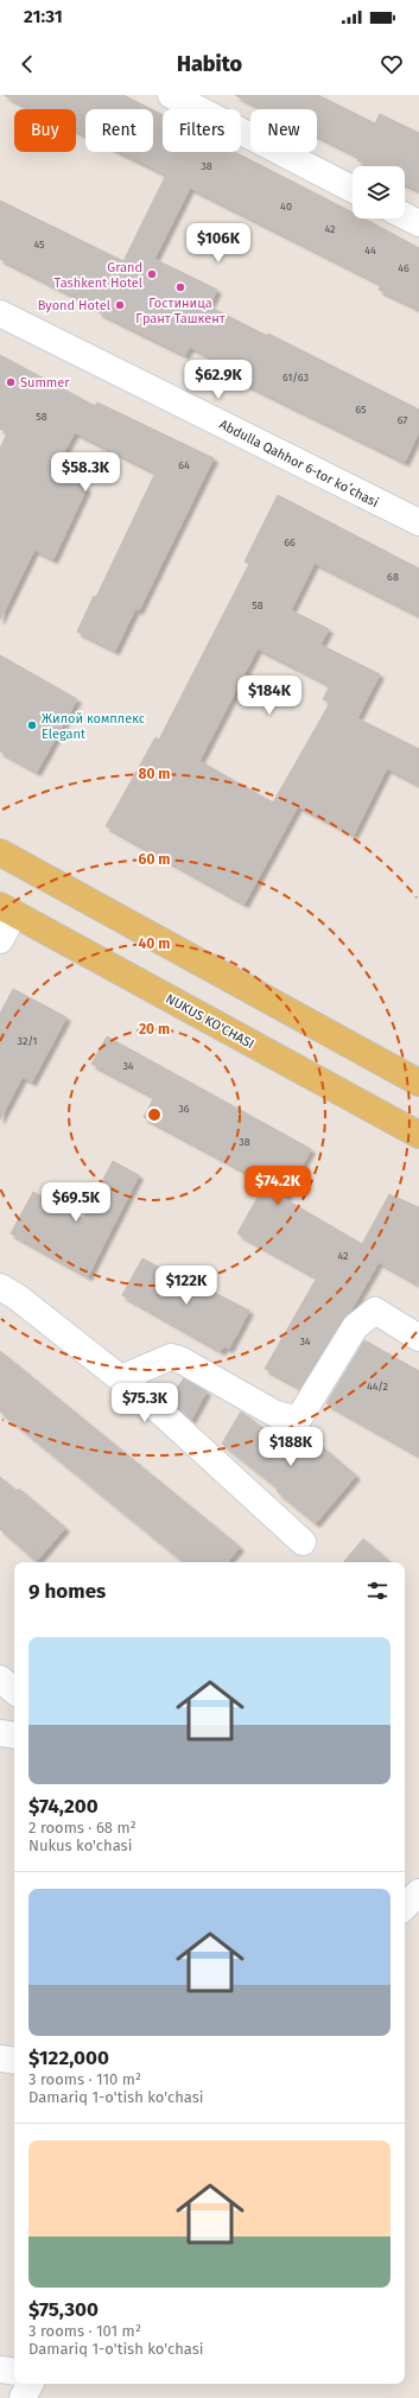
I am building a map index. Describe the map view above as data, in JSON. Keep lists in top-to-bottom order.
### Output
{
  "streets": {
    "main road": ["NUKUS KO'CHASI"],
    "street": ["Abdulla Qahhor 6-tor koʻchasi"]
  },
  "places": [
    "Grand Tashkent Hotel",
    "Гостиница Грант Ташкент",
    "Byond Hotel",
    "Summer",
    "Жилой комплекс Elegant"
  ],
  "house_numbers": [
    "38",
    "40",
    "42",
    "45",
    "44",
    "46",
    "61/63",
    "65",
    "58",
    "67",
    "64",
    "66",
    "68",
    "58",
    "32/1",
    "34",
    "36",
    "38",
    "42",
    "34",
    "44/2"
  ],
  "page": {
    "status": "21:31",
    "header": "Habito",
    "chip": [
      "Buy",
      "Rent",
      "Filters",
      "New"
    ],
    "price": [
      "$106K",
      "$62.9K",
      "$58.3K",
      "$184K",
      "$74.2K",
      "$69.5K",
      "$122K",
      "$75.3K",
      "$188K"
    ],
    "heading": "9 homes",
    "list": [
      {
        "name": "$74,200",
        "note": "2 rooms · 68 m² · Nukus ko'chasi"
      },
      {
        "name": "$122,000",
        "note": "3 rooms · 110 m² · Damariq 1-o'tish ko'chasi"
      },
      {
        "name": "$75,300",
        "note": "3 rooms · 101 m² · Damariq 1-o'tish ko'chasi"
      }
    ]
  },
  "rings": [
    "80 m",
    "60 m",
    "40 m",
    "20 m"
  ]
}
